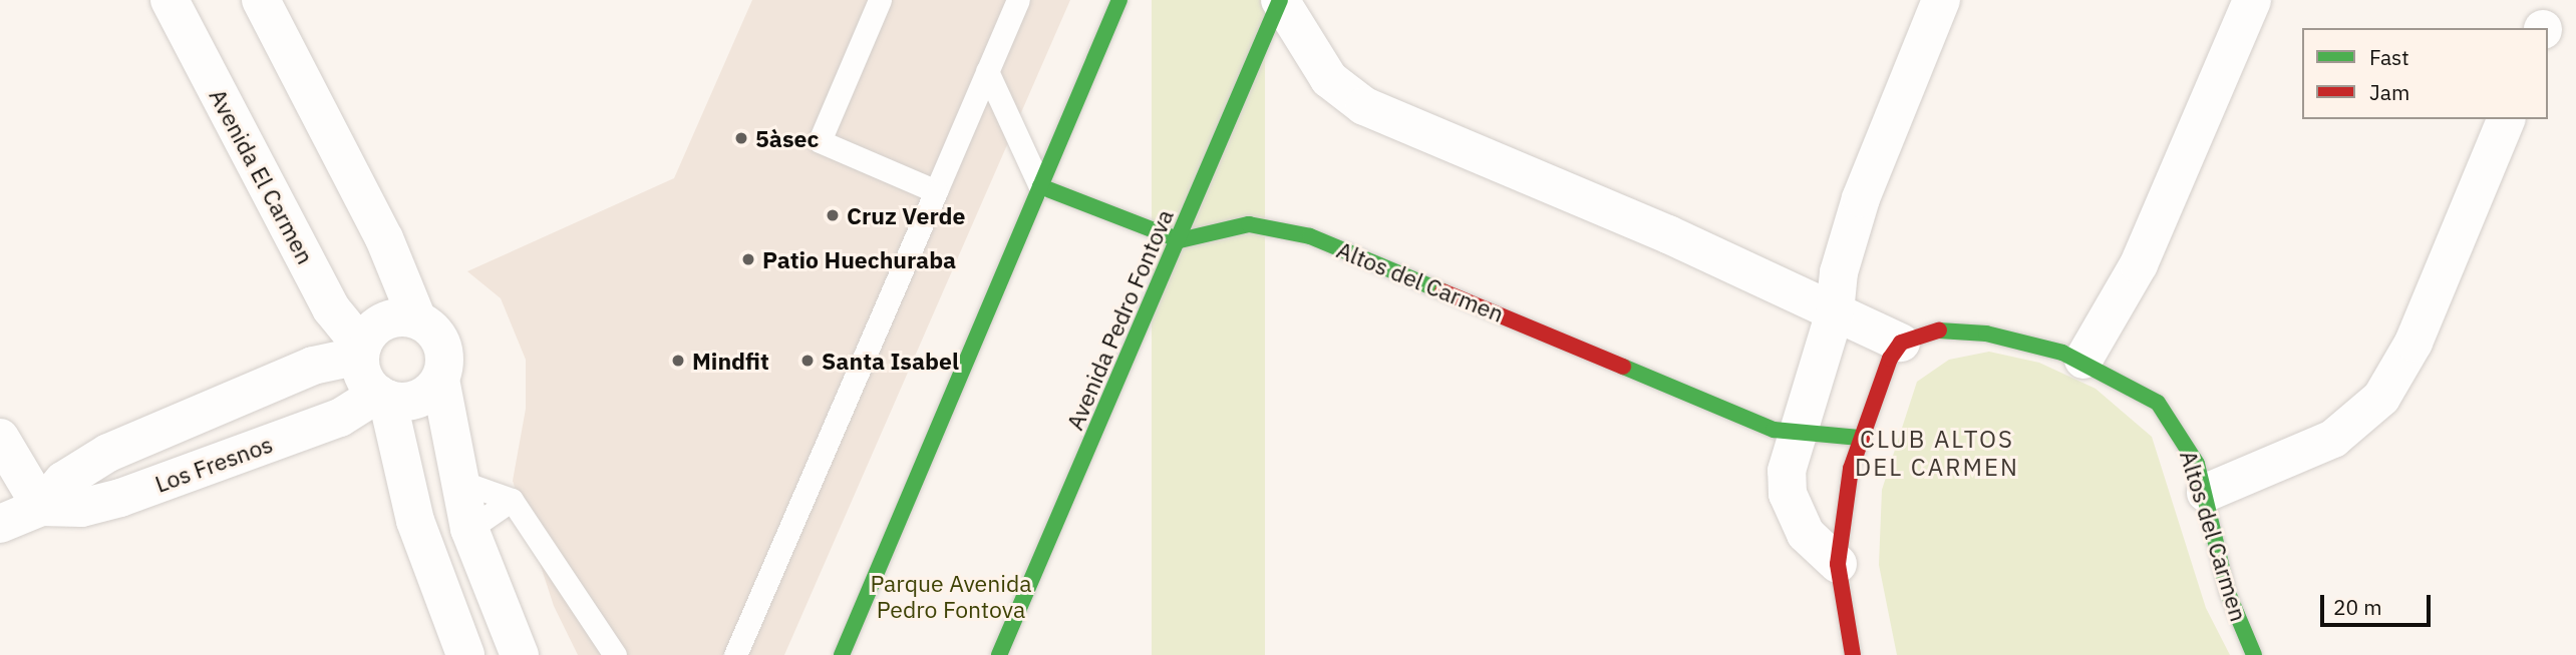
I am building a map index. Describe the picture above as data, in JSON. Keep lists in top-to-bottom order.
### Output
{
  "streets": {
    "street": [
      "Avenida El Carmen",
      "Altos del Carmen",
      "Avenida Pedro Fontova",
      "Los Fresnos"
    ]
  },
  "crossings": [
    ["Avenida El Carmen", "Los Fresnos"],
    ["Altos del Carmen", "Avenida Pedro Fontova"]
  ],
  "districts": ["CLUB ALTOS DEL CARMEN"],
  "parks": ["Parque Avenida Pedro Fontova"],
  "places": [
    "5àsec",
    "Cruz Verde",
    "Patio Huechuraba",
    "Mindfit",
    "Santa Isabel"
  ],
  "legend": ["Fast", "Jam"],
  "scale_bar": "20 m"
}
